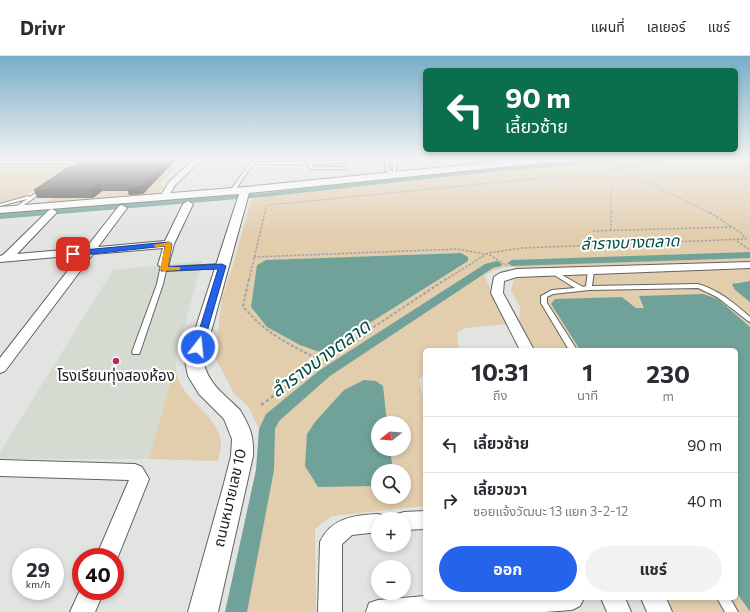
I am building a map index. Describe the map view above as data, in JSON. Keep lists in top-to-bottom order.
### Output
{
  "streets": {
    "street": ["ถนนหมายเลข 10"]
  },
  "water": ["ลำรางบางตลาด"],
  "places": ["โรงเรียนทุ่งสองห้อง"],
  "north": "left",
  "page": {
    "header": "Drivr",
    "nav": ["แผนที่", "เลเยอร์", "แชร์"],
    "turn": ["90 m", "เลี้ยวซ้าย"],
    "eta": [
      "10:31",
      "ถึง",
      "1",
      "นาที",
      "230",
      "m"
    ],
    "map_buttons": ["+", "−"],
    "list": [
      {
        "name": "เลี้ยวซ้าย",
        "value": "90 m"
      },
      {
        "name": "เลี้ยวขวา",
        "note": "ซอยแจ้งวัฒนะ 13 แยก 3-2-12",
        "value": "40 m"
      }
    ],
    "buttons": ["ออก", "แชร์"],
    "speed": "29 km/h",
    "limit": "40"
  }
}
